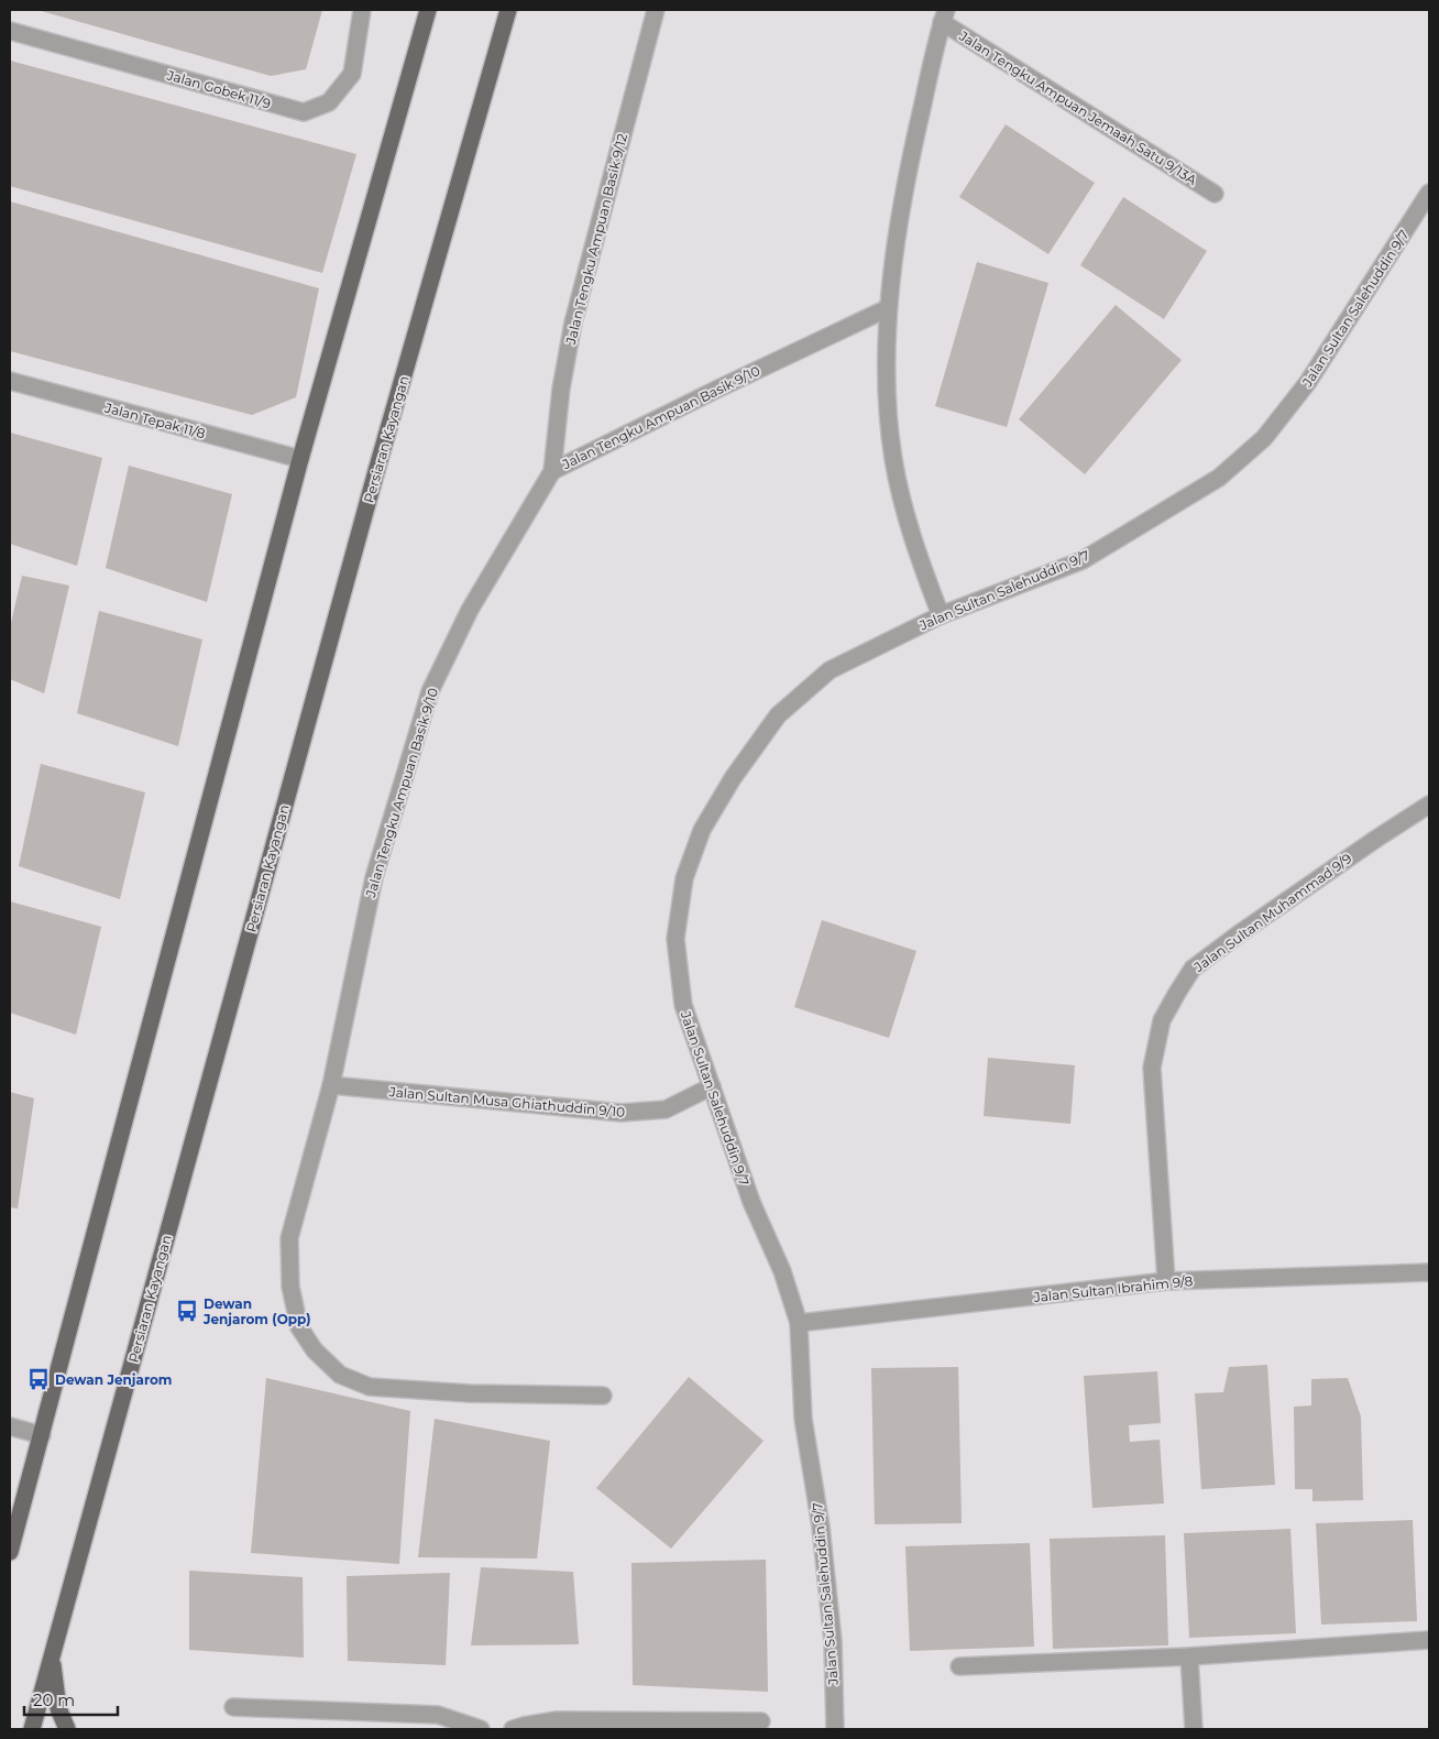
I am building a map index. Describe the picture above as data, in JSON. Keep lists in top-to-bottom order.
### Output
{
  "streets": {
    "main road": ["Persiaran Kayangan"],
    "street": [
      "Jalan Gobek 11/9",
      "Jalan Tengku Ampuan Jemaah Satu 9/13A",
      "Jalan Tengku Ampuan Basik 9/12",
      "Jalan Sultan Salehuddin 9/7",
      "Jalan Tengku Ampuan Basik 9/10",
      "Jalan Tepak 11/8",
      "Jalan Sultan Muhammad 9/9",
      "Jalan Sultan Musa Ghiathuddin 9/10",
      "Jalan Sultan Ibrahim 9/8"
    ]
  },
  "crossings": [
    ["Jalan Tengku Ampuan Basik 9/12", "Jalan Tengku Ampuan Basik 9/10"],
    ["Jalan Sultan Salehuddin 9/7", "Jalan Sultan Musa Ghiathuddin 9/10"],
    ["Jalan Sultan Salehuddin 9/7", "Jalan Sultan Ibrahim 9/8"],
    ["Jalan Tengku Ampuan Basik 9/10", "Jalan Sultan Musa Ghiathuddin 9/10"],
    ["Jalan Sultan Muhammad 9/9", "Jalan Sultan Ibrahim 9/8"]
  ],
  "places": {
    "bus stop": ["Dewan Jenjarom (Opp)", "Dewan Jenjarom"]
  },
  "scale_bar": "20 m"
}
